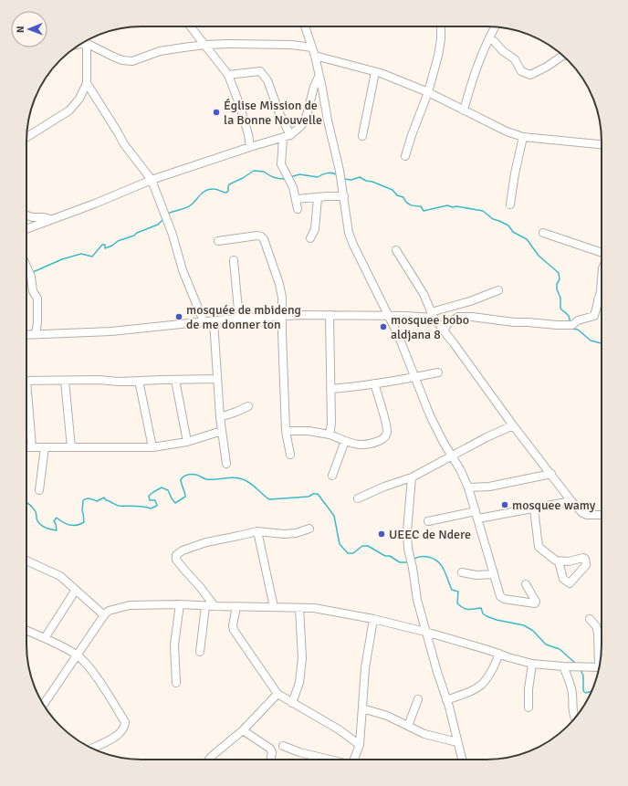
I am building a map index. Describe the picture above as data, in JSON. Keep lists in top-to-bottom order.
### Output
{
  "places": [
    "Église Mission de la Bonne Nouvelle",
    "mosquée de mbideng de me donner ton",
    "mosquee bobo aldjana 8",
    "mosquee wamy",
    "UEEC de Ndere"
  ],
  "north": "left"
}
